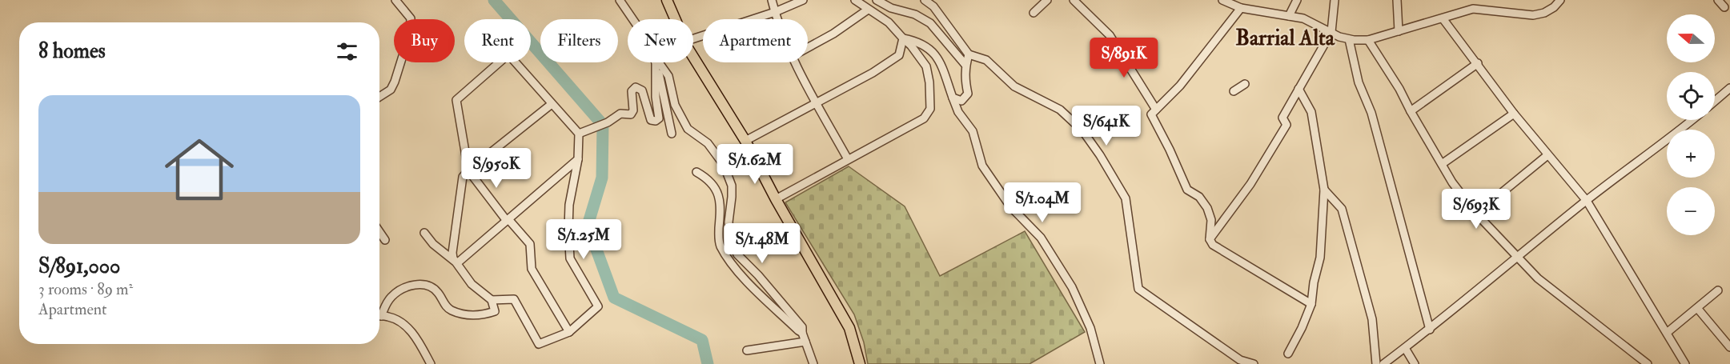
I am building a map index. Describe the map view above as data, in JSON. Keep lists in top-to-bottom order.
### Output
{
  "districts": ["Barrial Alta"],
  "north": "left",
  "page": {
    "map_buttons": ["+", "−"],
    "chip": [
      "Buy",
      "Rent",
      "Filters",
      "New",
      "Apartment"
    ],
    "heading": "8 homes",
    "price": [
      "S/891K",
      "S/641K",
      "S/1.62M",
      "S/950K",
      "S/1.04M",
      "S/693K",
      "S/1.25M",
      "S/1.48M"
    ],
    "list": [
      {
        "name": "S/891,000",
        "note": "3 rooms · 89 m² · Apartment"
      }
    ]
  }
}
